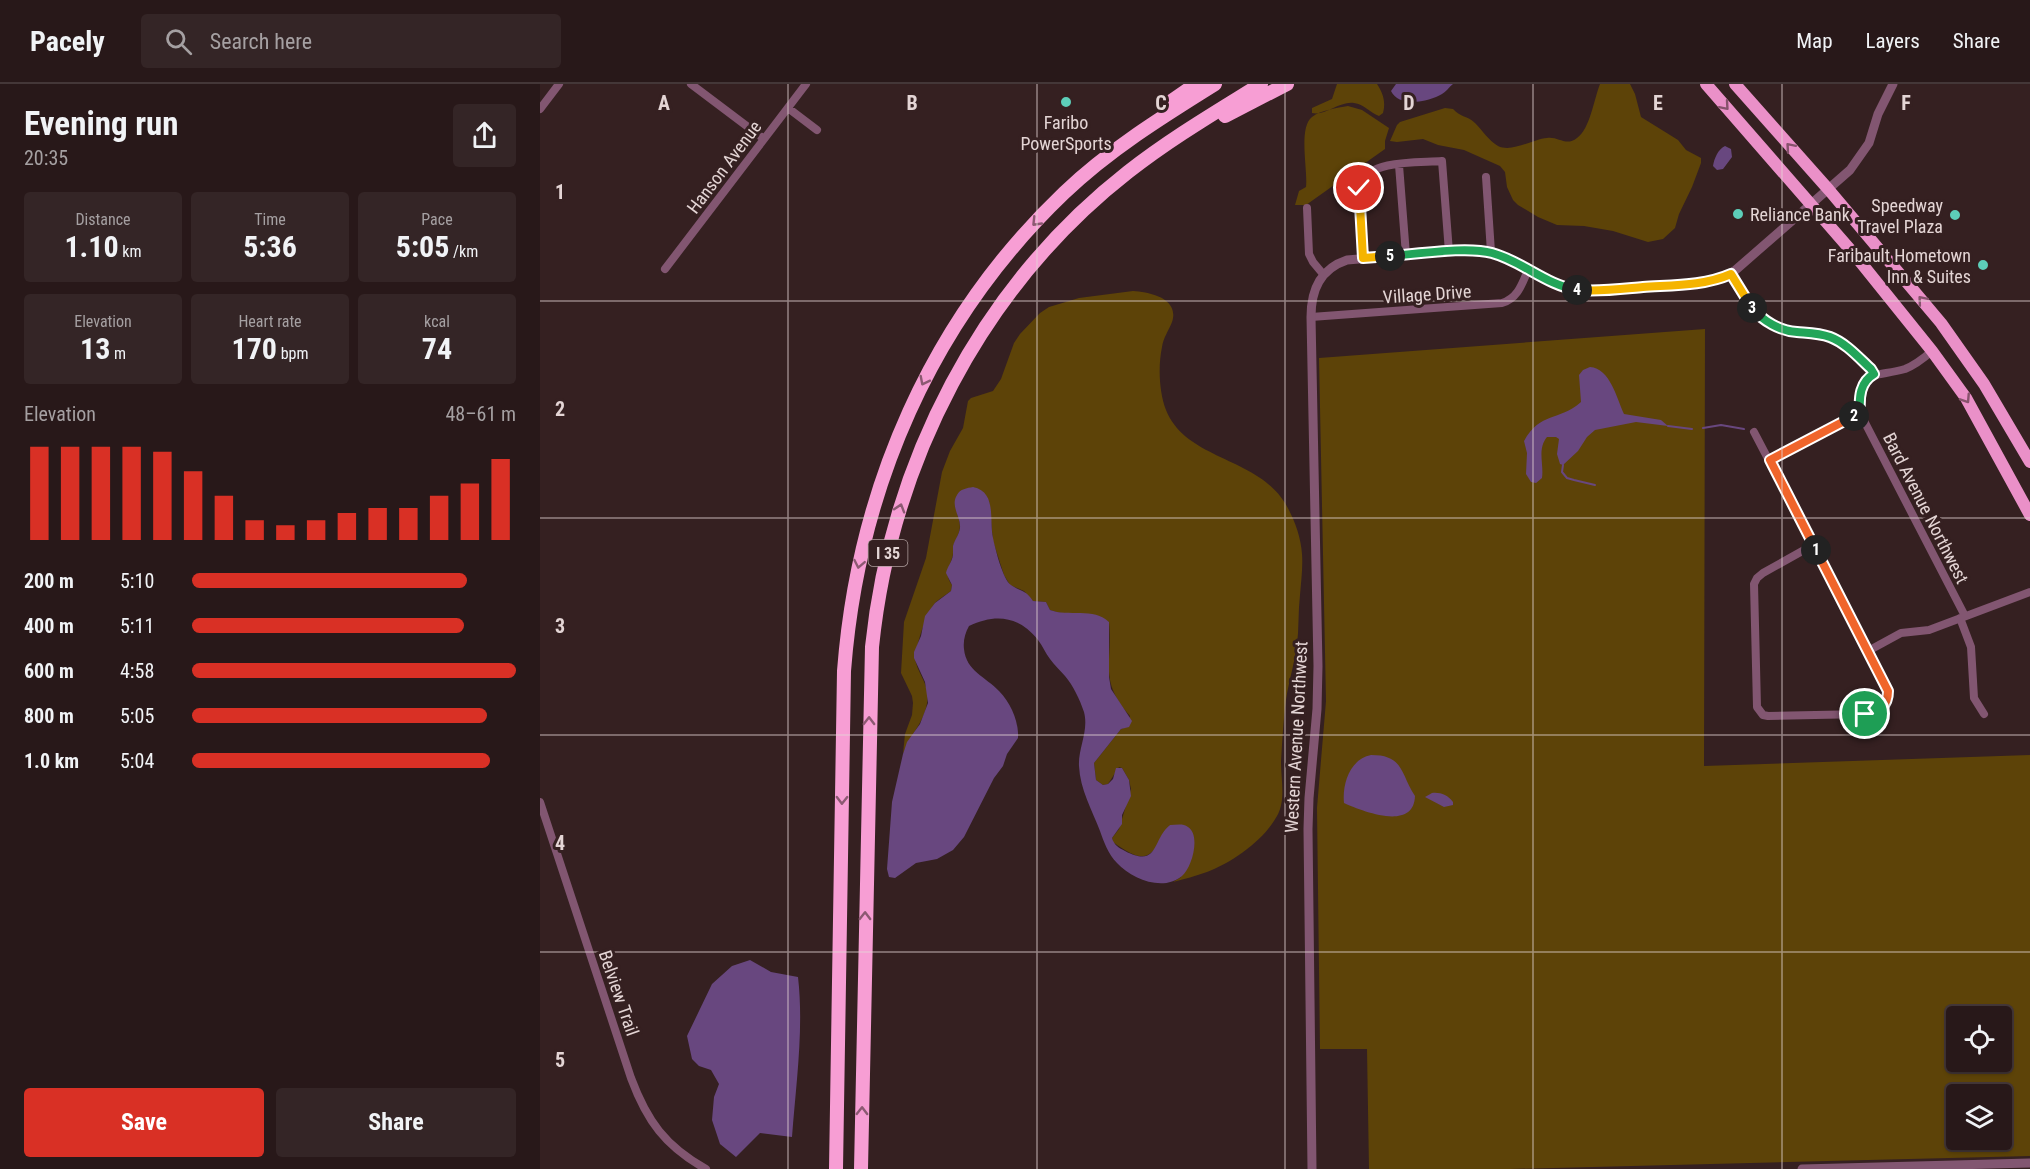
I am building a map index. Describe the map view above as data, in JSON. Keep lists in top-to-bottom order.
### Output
{
  "streets": {
    "highway": ["I 35"],
    "street": [
      "Hanson Avenue",
      "Village Drive",
      "Bard Avenue Northwest",
      "Western Avenue Northwest",
      "Belview Trail"
    ]
  },
  "crossings": [
    ["Village Drive", "Western Avenue Northwest"]
  ],
  "places": [
    "Faribo PowerSports",
    "Reliance Bank",
    "Speedway Travel Plaza",
    "Faribault Hometown Inn & Suites"
  ],
  "page": {
    "header": "Pacely",
    "search": "Search here",
    "nav": ["Map", "Layers", "Share"],
    "heading": ["Evening run", "20:35"],
    "stats": [
      ["Distance", "1.10 km"],
      ["Time", "5:36"],
      ["Pace", "5:05 /km"],
      ["Elevation", "13 m"],
      ["Heart rate", "170 bpm"],
      ["kcal", "74"]
    ],
    "pins": [
      "5",
      "4",
      "3",
      "2",
      "1"
    ],
    "chart": ["Elevation", "48–61 m"],
    "list": [
      {
        "name": "200 m",
        "note": "5:10"
      },
      {
        "name": "400 m",
        "note": "5:11"
      },
      {
        "name": "600 m",
        "note": "4:58"
      },
      {
        "name": "800 m",
        "note": "5:05"
      },
      {
        "name": "1.0 km",
        "note": "5:04"
      }
    ],
    "buttons": ["Save", "Share"]
  },
  "grid": {
    "columns": [
      "A",
      "B",
      "C",
      "D",
      "E",
      "F"
    ],
    "rows": [
      "1",
      "2",
      "3",
      "4",
      "5"
    ]
  }
}
